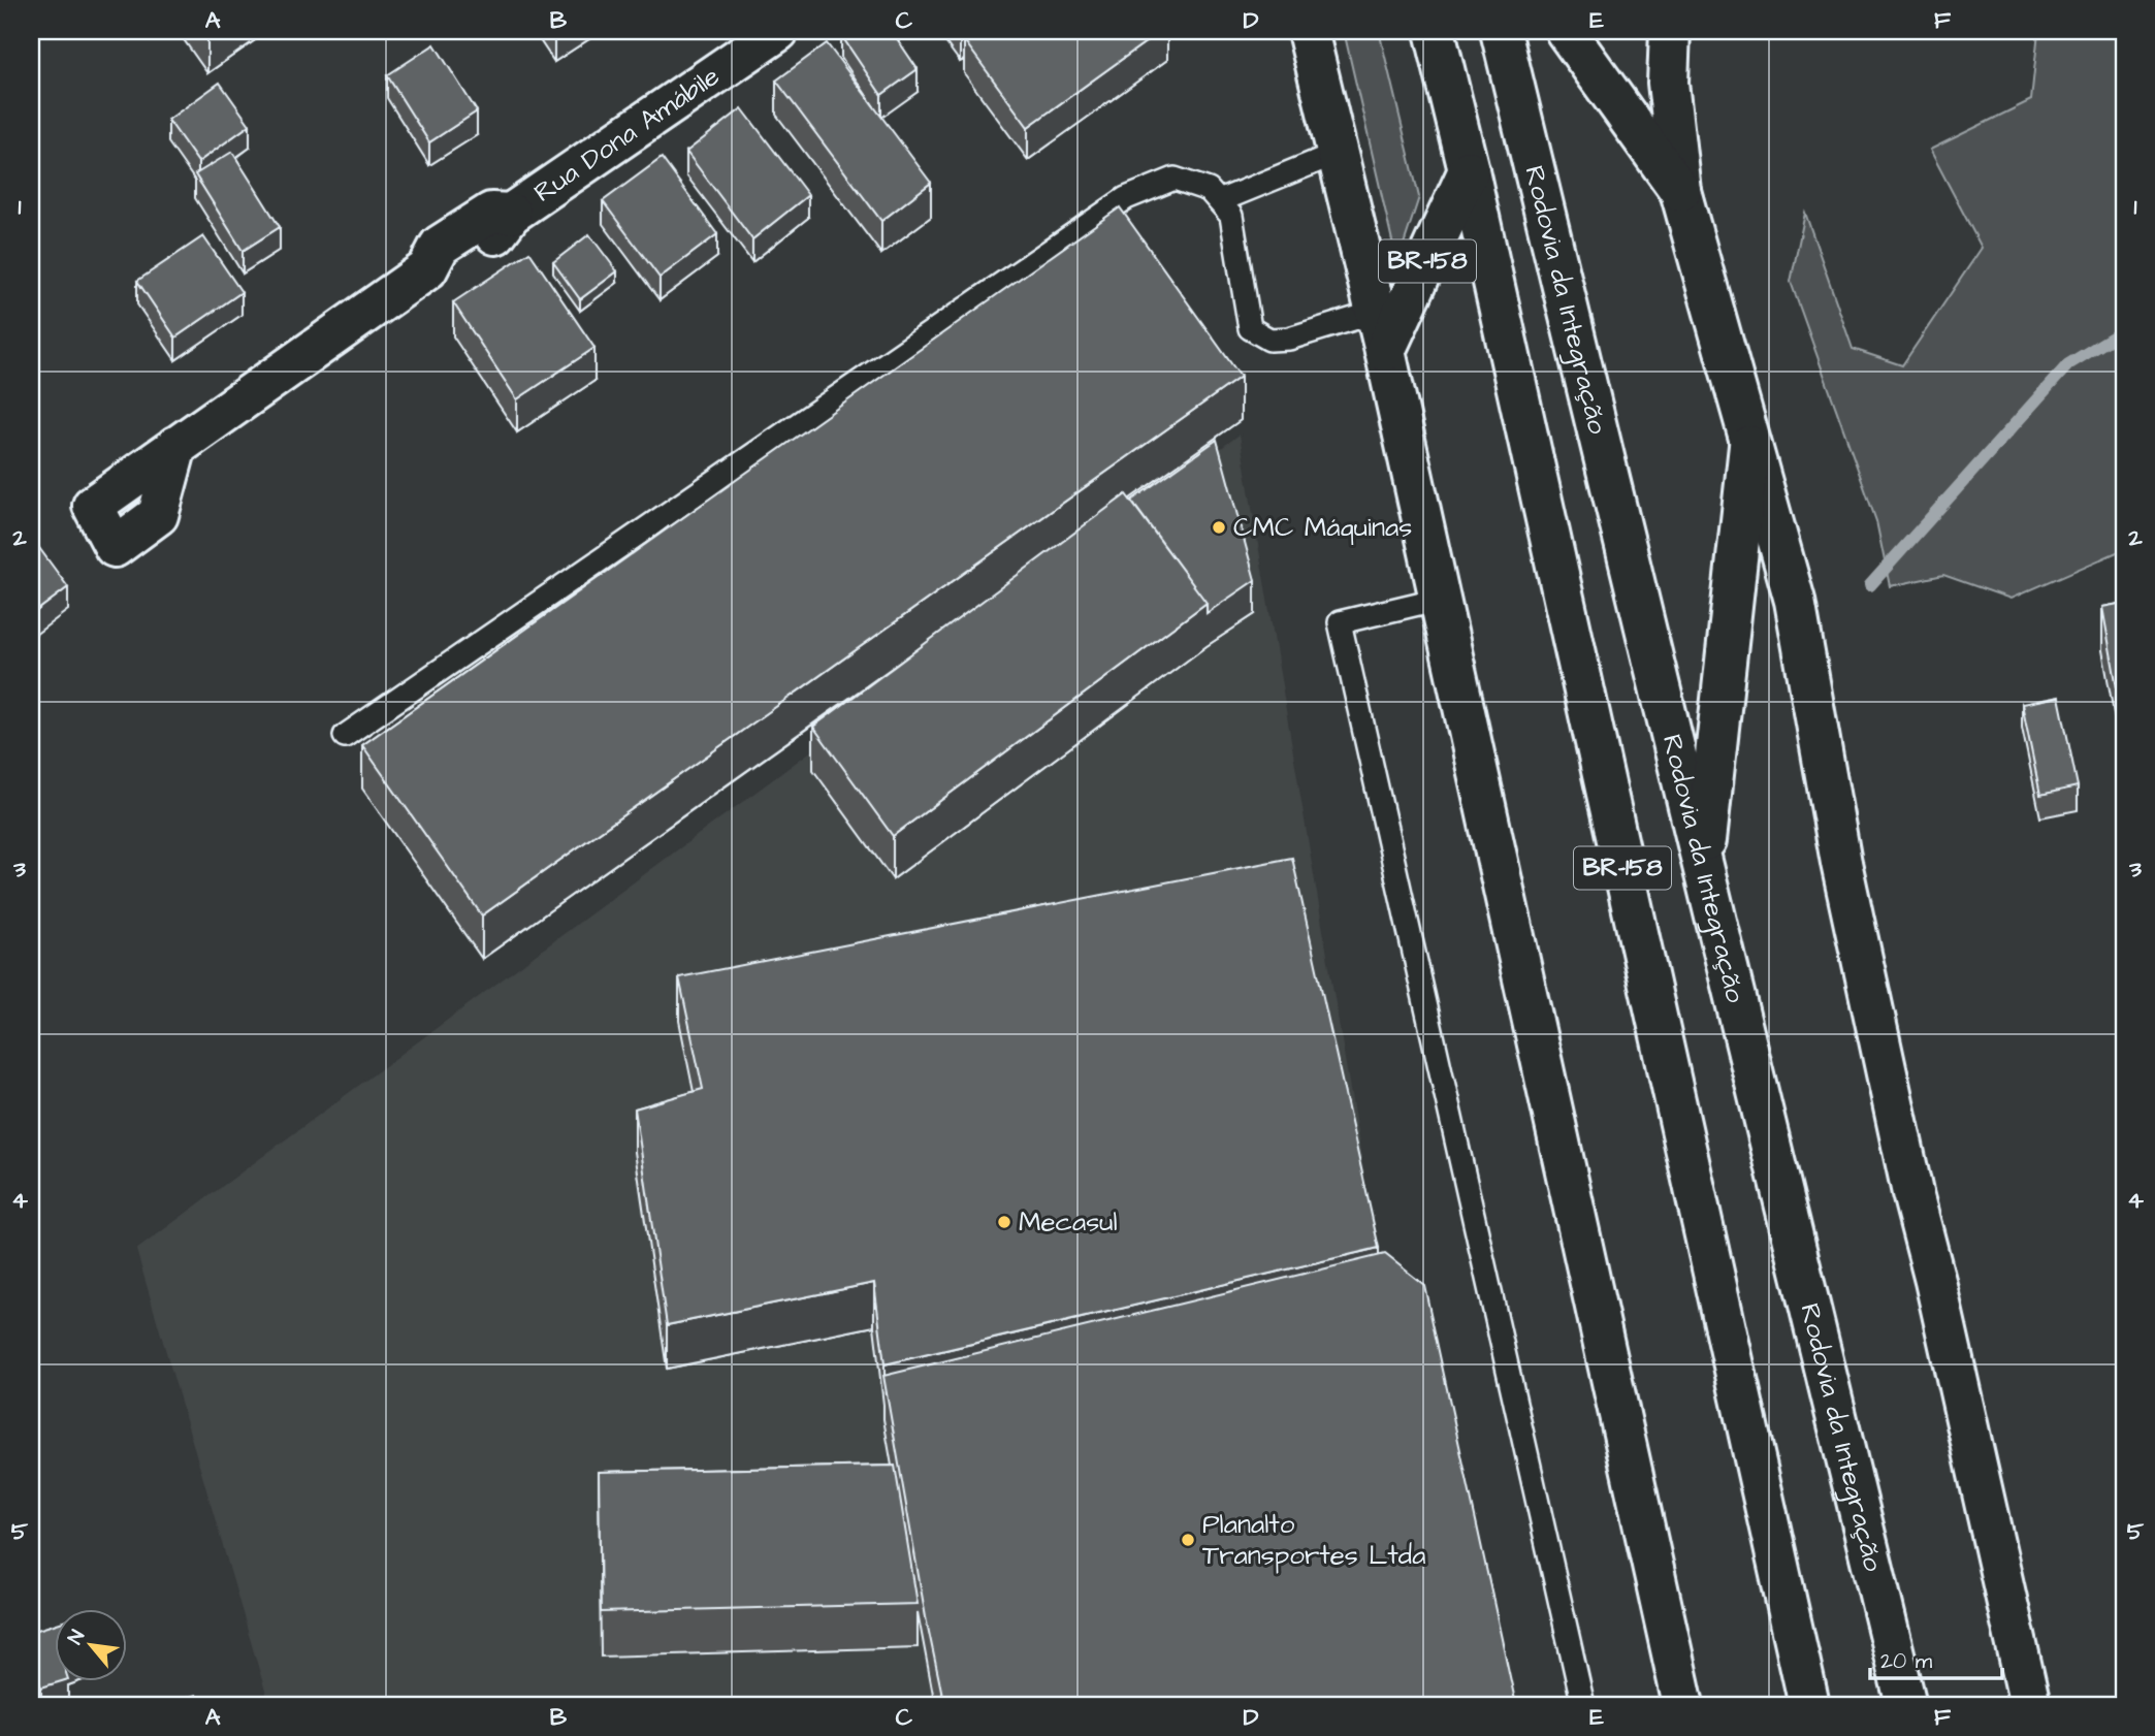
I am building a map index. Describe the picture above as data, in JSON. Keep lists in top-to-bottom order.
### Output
{
  "streets": {
    "main road": ["Rua Dona Amábile", "BR-158", "Rodovia da Integração"]
  },
  "crossings": [
    ["BR-158", "Rodovia da Integração"]
  ],
  "places": ["CMC Máquinas", "Mecasul", "Planalto Transportes Ltda"],
  "scale_bar": "20 m",
  "north": "top left",
  "grid": {
    "columns": [
      "A",
      "B",
      "C",
      "D",
      "E",
      "F"
    ],
    "rows": [
      "1",
      "2",
      "3",
      "4",
      "5"
    ]
  }
}
